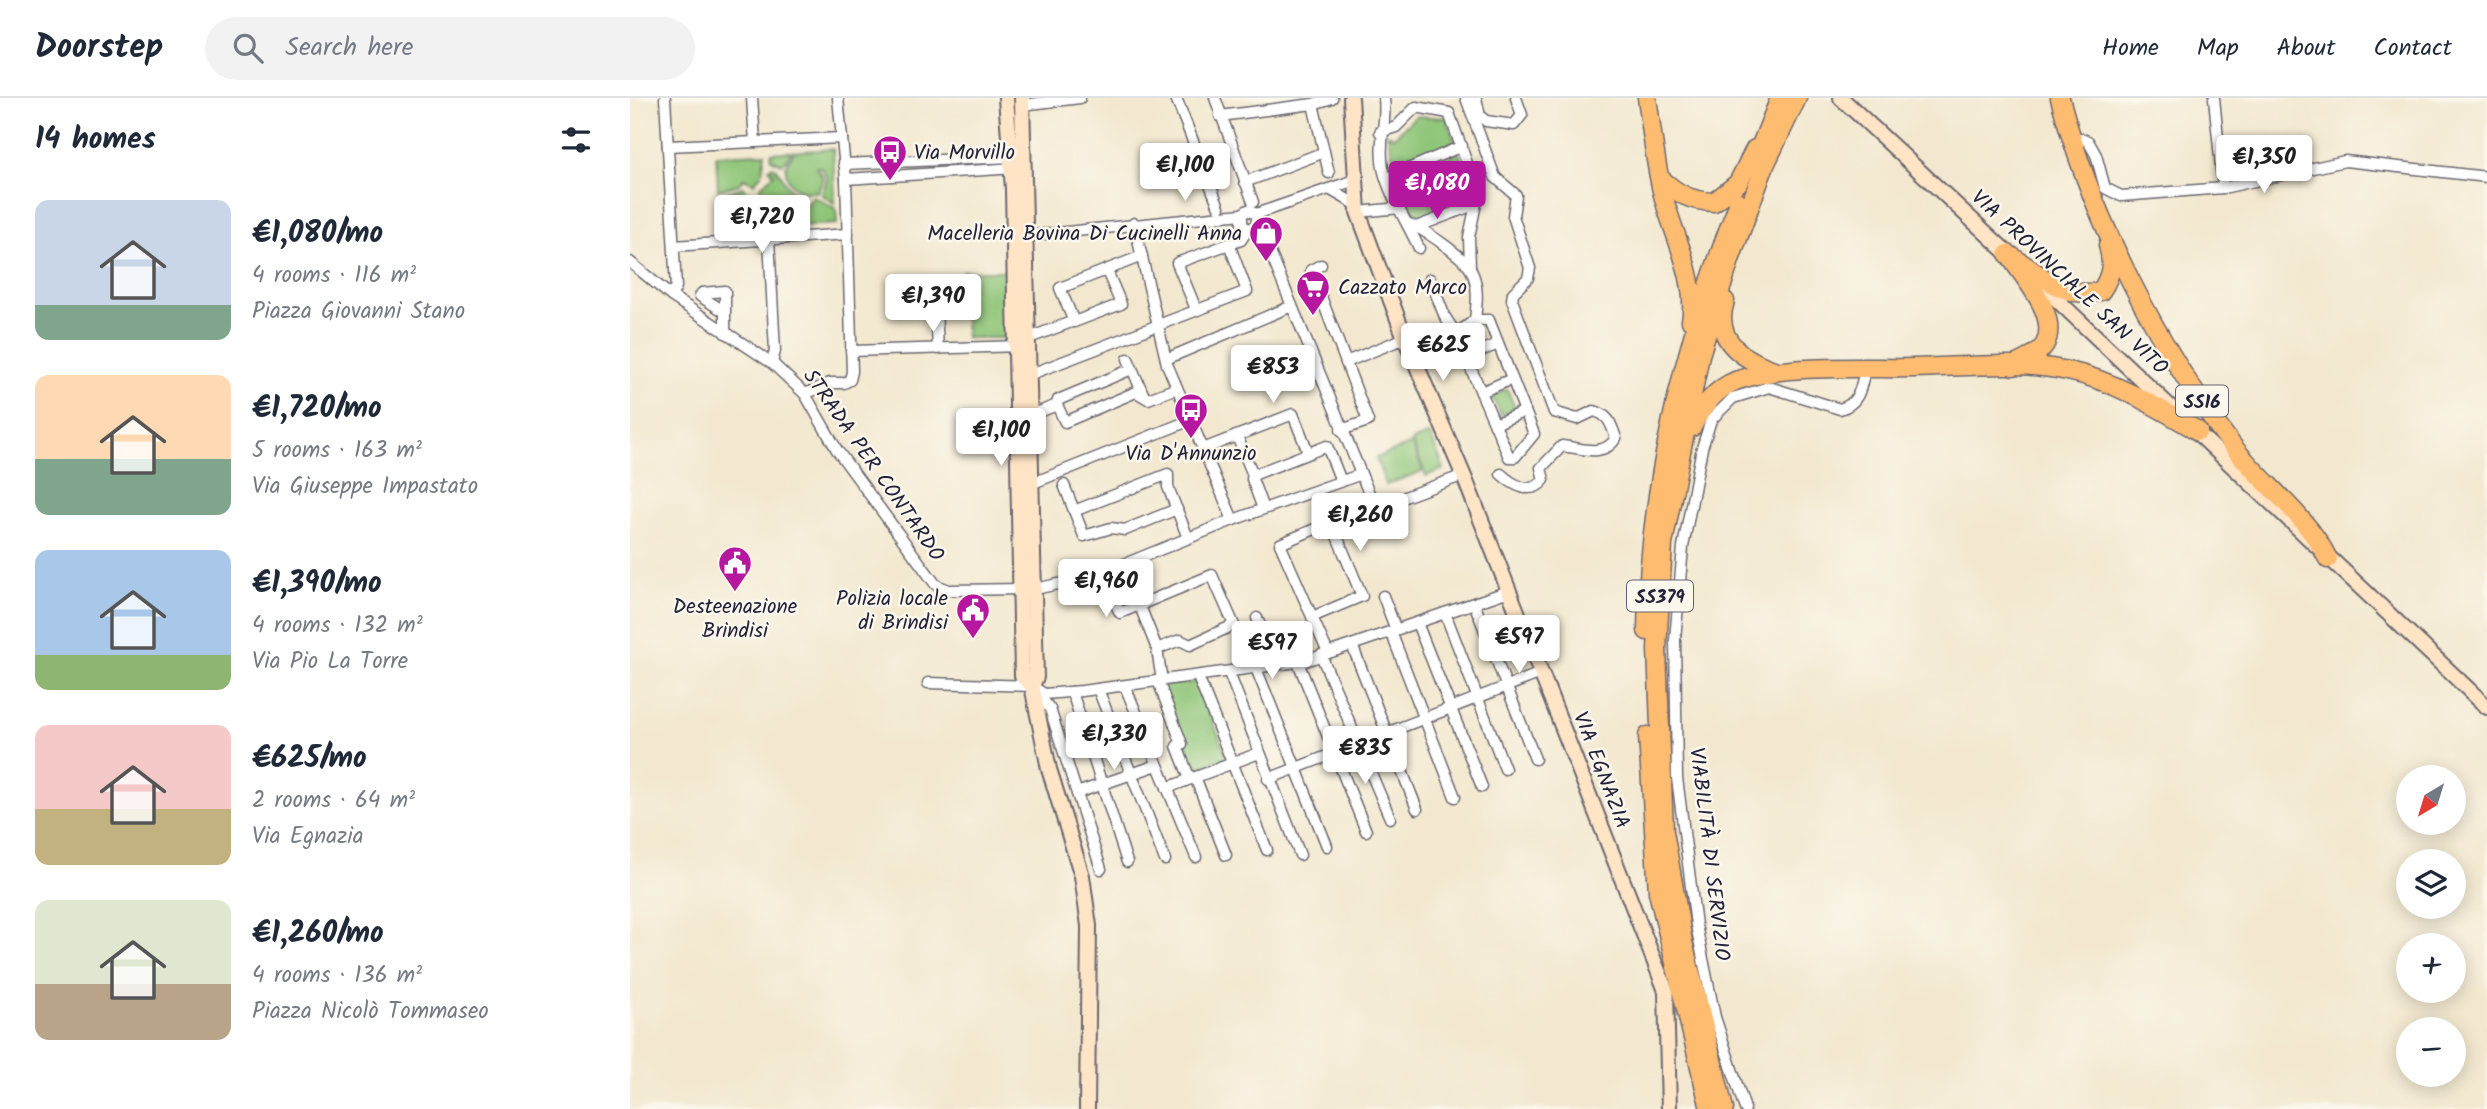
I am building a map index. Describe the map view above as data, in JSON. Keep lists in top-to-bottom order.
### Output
{
  "streets": {
    "highway": ["SS16", "SS379"],
    "street": [
      "VIA PROVINCIALE SAN VITO",
      "STRADA PER CONTARDO",
      "VIA EGNAZIA",
      "VIABILITÀ DI SERVIZIO"
    ]
  },
  "crossings": [
    ["VIA PROVINCIALE SAN VITO", "SS16"]
  ],
  "places": {
    "bus stop": ["Via Morvillo", "Via D'Annunzio"],
    "shop": ["Macelleria Bovina Di Cucinelli Anna"],
    "supermarket": ["Cazzato Marco"],
    "public building": ["Desteenazione Brindisi", "Polizia locale di Brindisi"]
  },
  "north": "bottom left",
  "page": {
    "header": "Doorstep",
    "search": "Search here",
    "nav": [
      "Home",
      "Map",
      "About",
      "Contact"
    ],
    "heading": "14 homes",
    "price": [
      "€1,350",
      "€1,100",
      "€1,080",
      "€1,720",
      "€1,390",
      "€625",
      "€853",
      "€1,100",
      "€1,260",
      "€1,960",
      "€597",
      "€597",
      "€1,330",
      "€835"
    ],
    "list": [
      {
        "name": "€1,080/mo",
        "note": "4 rooms · 116 m² · Piazza Giovanni Stano"
      },
      {
        "name": "€1,720/mo",
        "note": "5 rooms · 163 m² · Via Giuseppe Impastato"
      },
      {
        "name": "€1,390/mo",
        "note": "4 rooms · 132 m² · Via Pio La Torre"
      },
      {
        "name": "€625/mo",
        "note": "2 rooms · 64 m² · Via Egnazia"
      },
      {
        "name": "€1,260/mo",
        "note": "4 rooms · 136 m² · Piazza Nicolò Tommaseo"
      }
    ],
    "map_buttons": ["+", "−"]
  }
}
